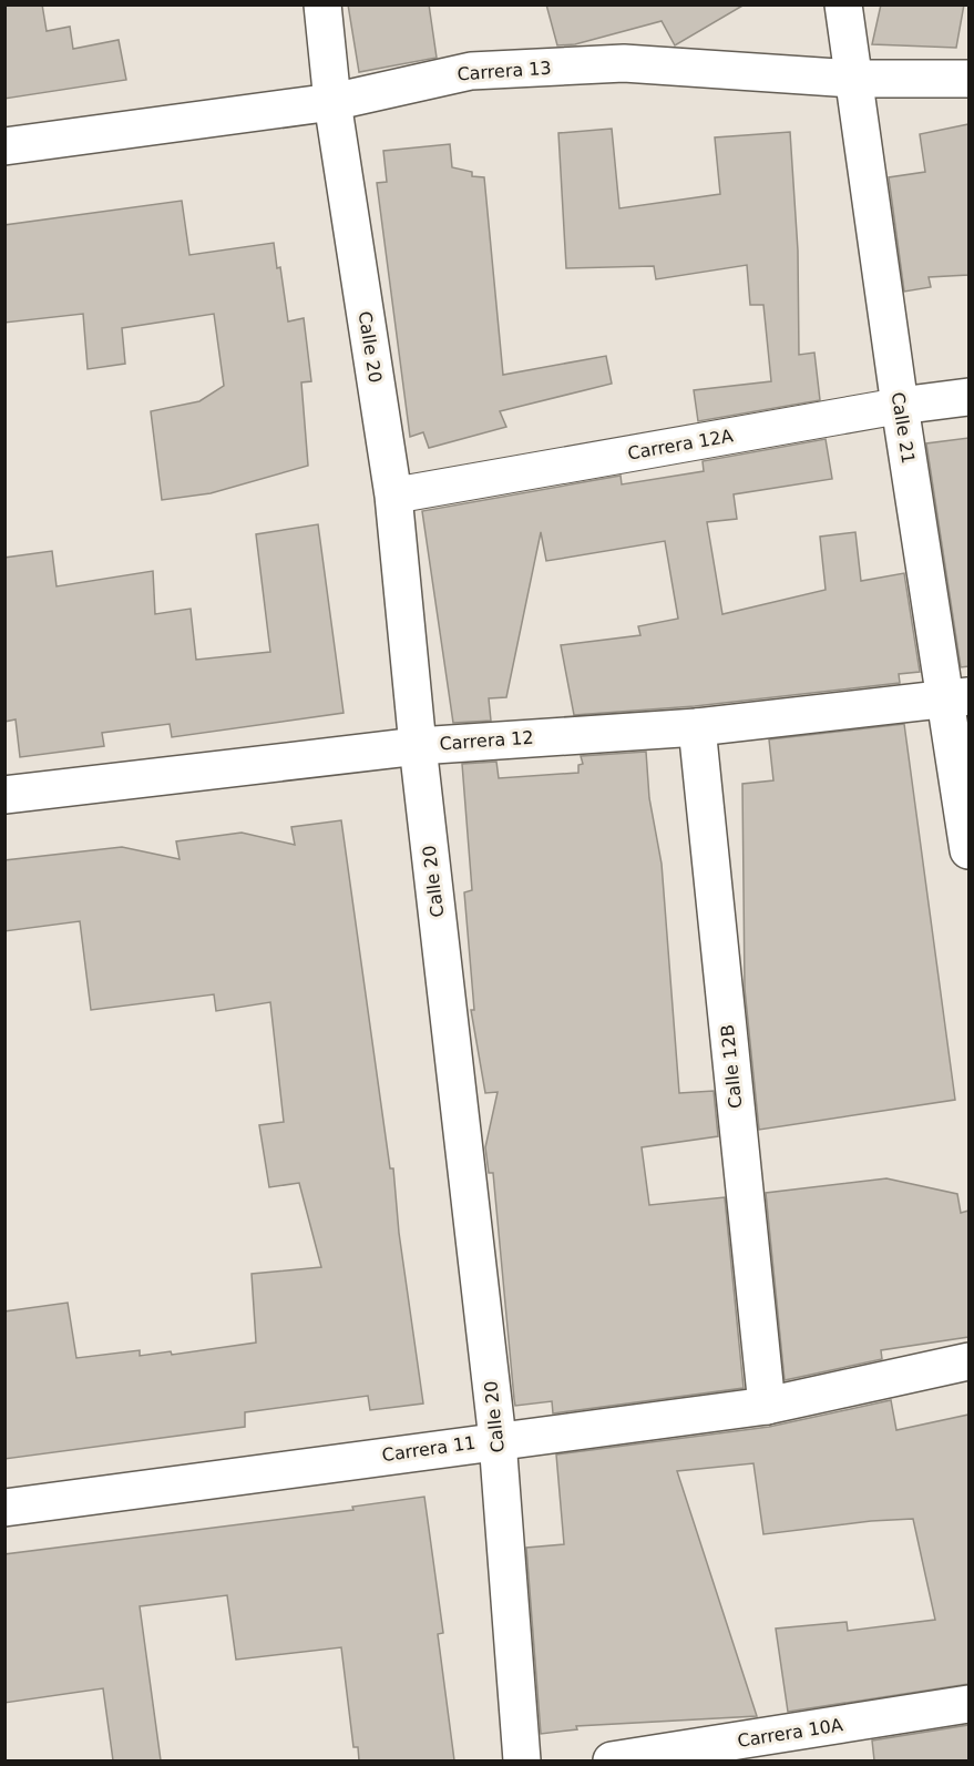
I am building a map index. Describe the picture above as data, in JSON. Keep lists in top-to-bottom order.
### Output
{
  "streets": {
    "street": [
      "Carrera 13",
      "Calle 20",
      "Calle 21",
      "Carrera 12A",
      "Carrera 12",
      "Calle 12B",
      "Carrera 11",
      "Carrera 10A"
    ]
  },
  "crossings": [
    ["Carrera 13", "Calle 20"],
    ["Carrera 13", "Calle 21"],
    ["Calle 20", "Carrera 12A"],
    ["Calle 20", "Carrera 12"],
    ["Calle 20", "Carrera 11"],
    ["Calle 21", "Carrera 12A"],
    ["Calle 21", "Carrera 12"],
    ["Carrera 12", "Calle 12B"],
    ["Calle 12B", "Carrera 11"]
  ]
}
